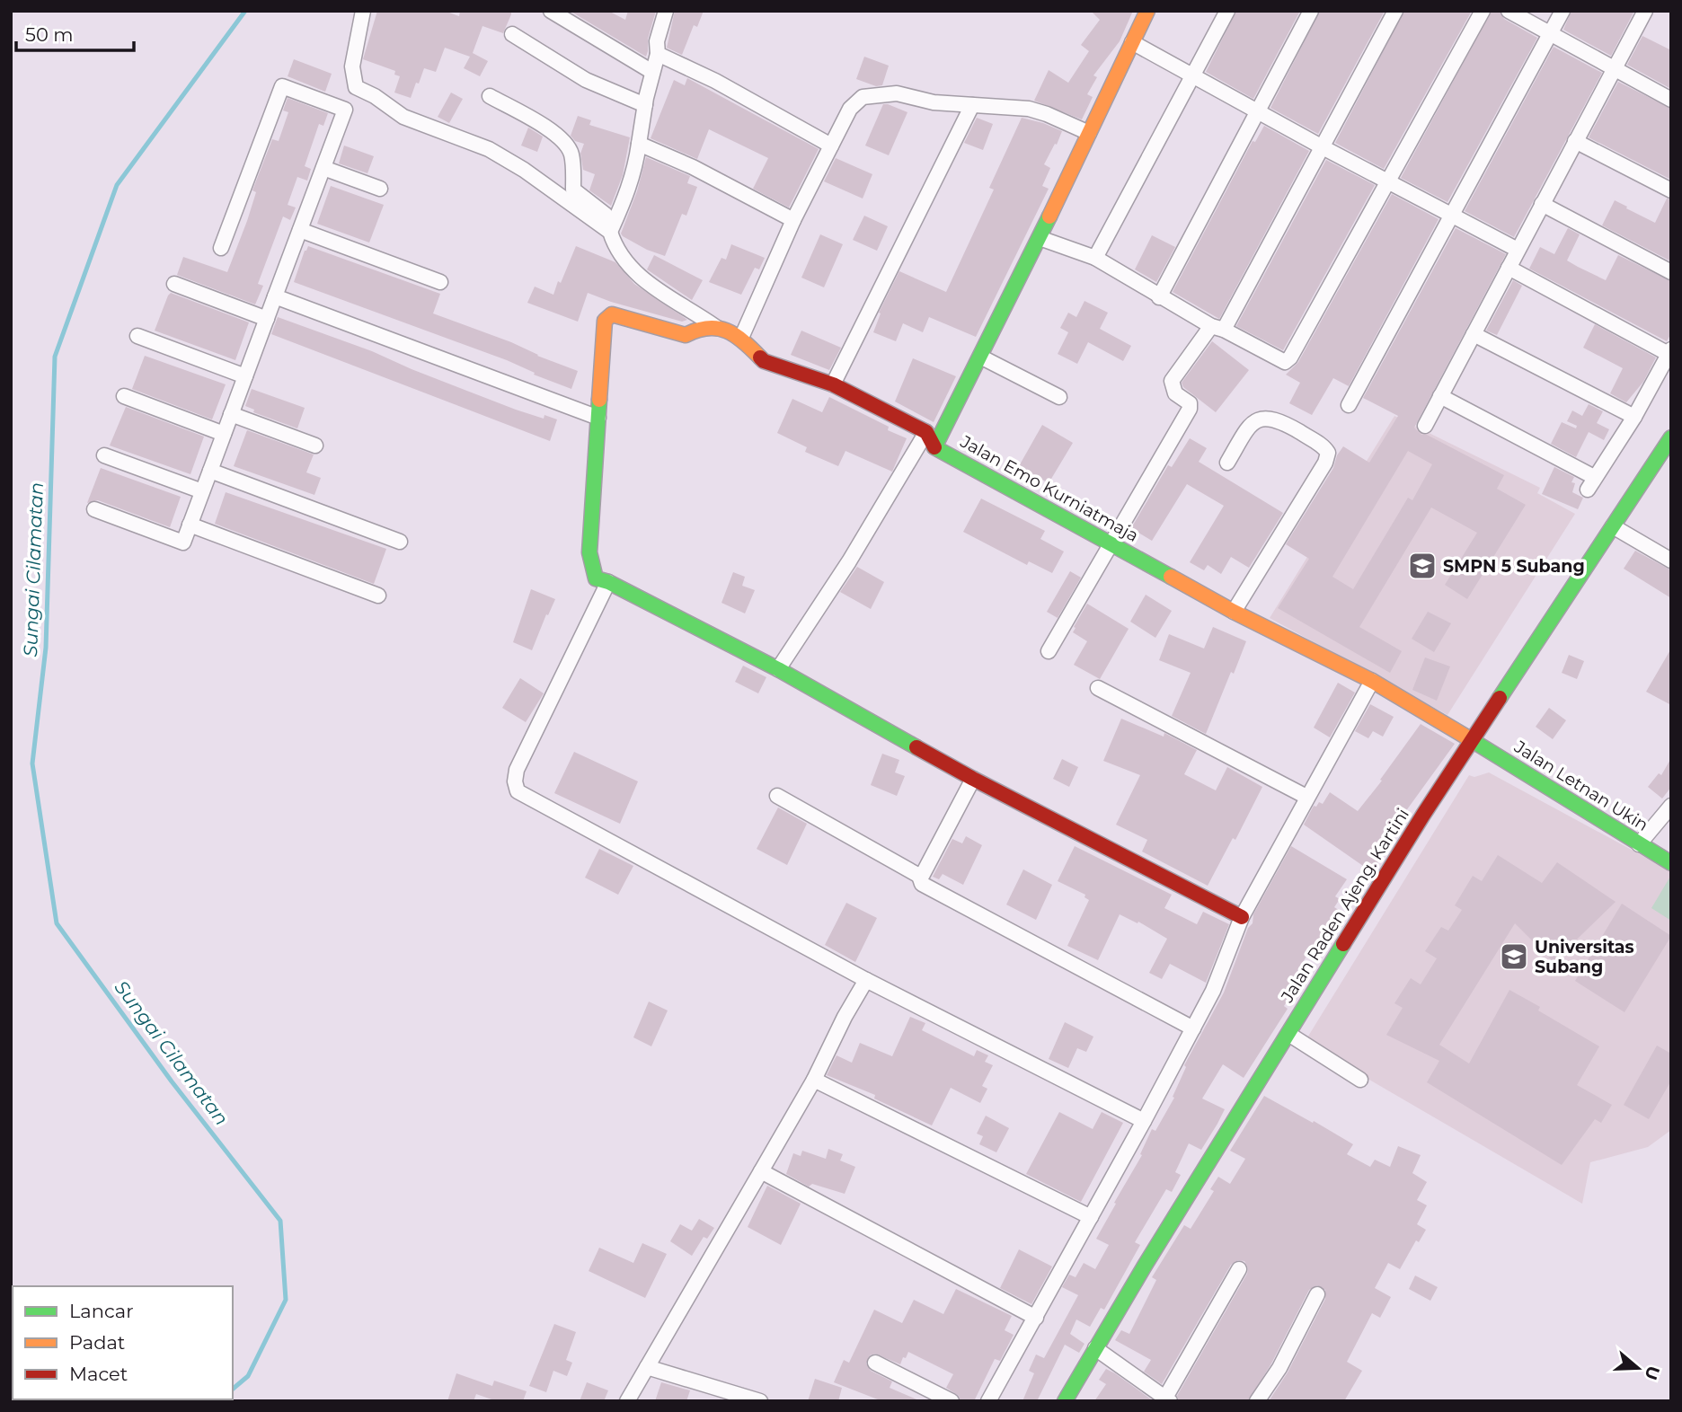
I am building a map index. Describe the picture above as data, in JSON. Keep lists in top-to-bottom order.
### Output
{
  "streets": {
    "street": ["Jalan Emo Kurniatmaja", "Jalan Letnan Ukin", "Jalan Raden Ajeng. Kartini"]
  },
  "crossings": [
    ["Jalan Emo Kurniatmaja", "Jalan Letnan Ukin"],
    ["Jalan Emo Kurniatmaja", "Jalan Raden Ajeng. Kartini"],
    ["Jalan Letnan Ukin", "Jalan Raden Ajeng. Kartini"]
  ],
  "water": ["Sungai Cilamatan"],
  "places": {
    "school or university": ["SMPN 5 Subang", "Universitas Subang"]
  },
  "legend": ["Lancar", "Padat", "Macet"],
  "scale_bar": "50 m",
  "north": "right"
}
